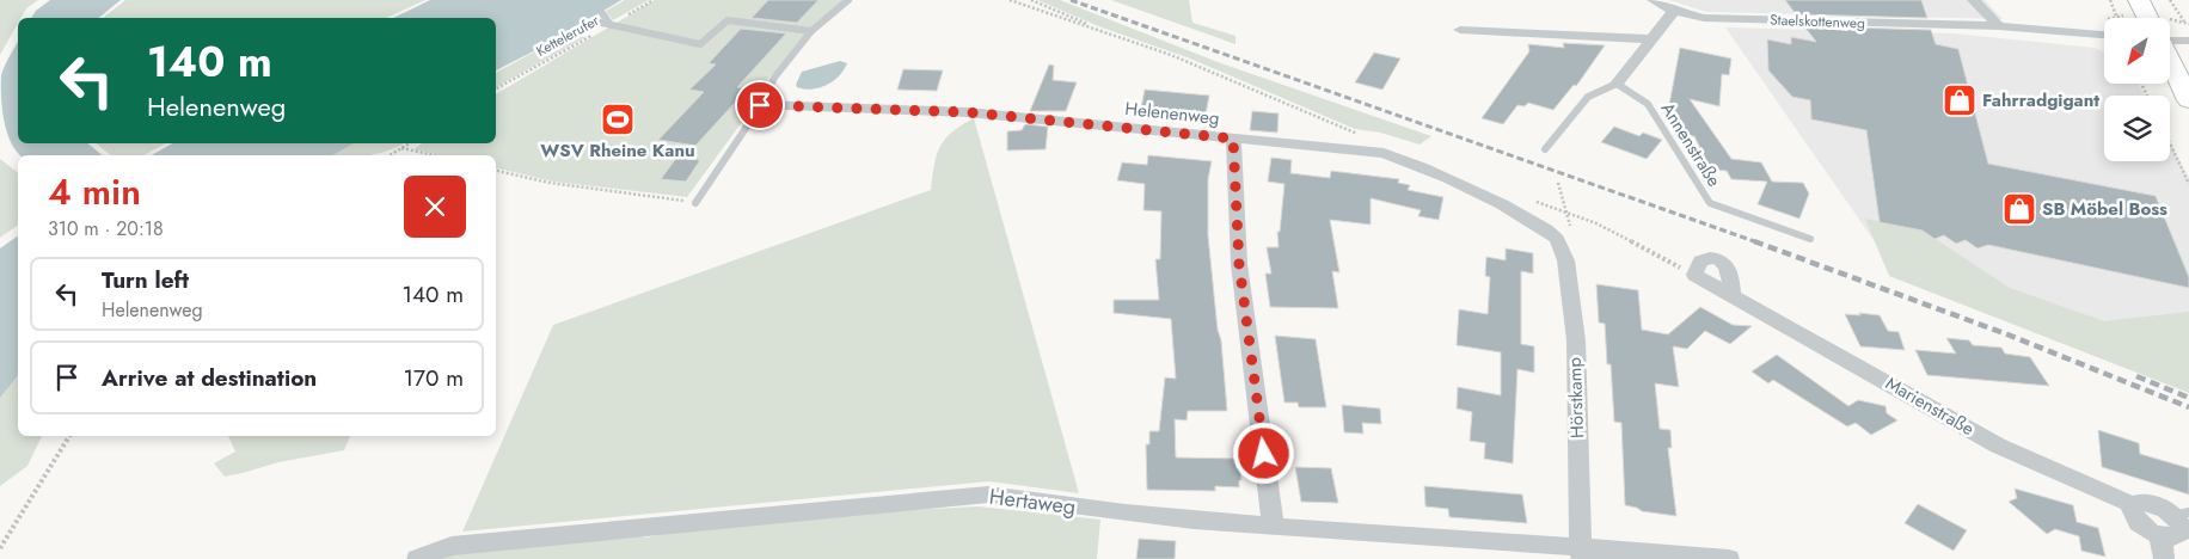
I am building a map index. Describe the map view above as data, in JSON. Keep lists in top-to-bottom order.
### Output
{
  "streets": {
    "street": [
      "Staelskottenweg",
      "Helenenweg",
      "Hörstkamp",
      "Marienstraße",
      "Hertaweg"
    ],
    "lane": ["Annenstraße"],
    "path": ["Kettelerufer"]
  },
  "crossings": [
    ["Helenenweg", "Hörstkamp"],
    ["Hörstkamp", "Hertaweg"]
  ],
  "places": {
    "shop": ["Fahrradgigant", "SB Möbel Boss"],
    "sports": ["WSV Rheine Kanu"]
  },
  "north": "bottom left",
  "page": {
    "turn": ["140 m", "Helenenweg"],
    "heading": ["4 min", "310 m · 20:18"],
    "list": [
      {
        "name": "Turn left",
        "note": "Helenenweg",
        "value": "140 m"
      },
      {
        "name": "Arrive at destination",
        "value": "170 m"
      }
    ]
  }
}
